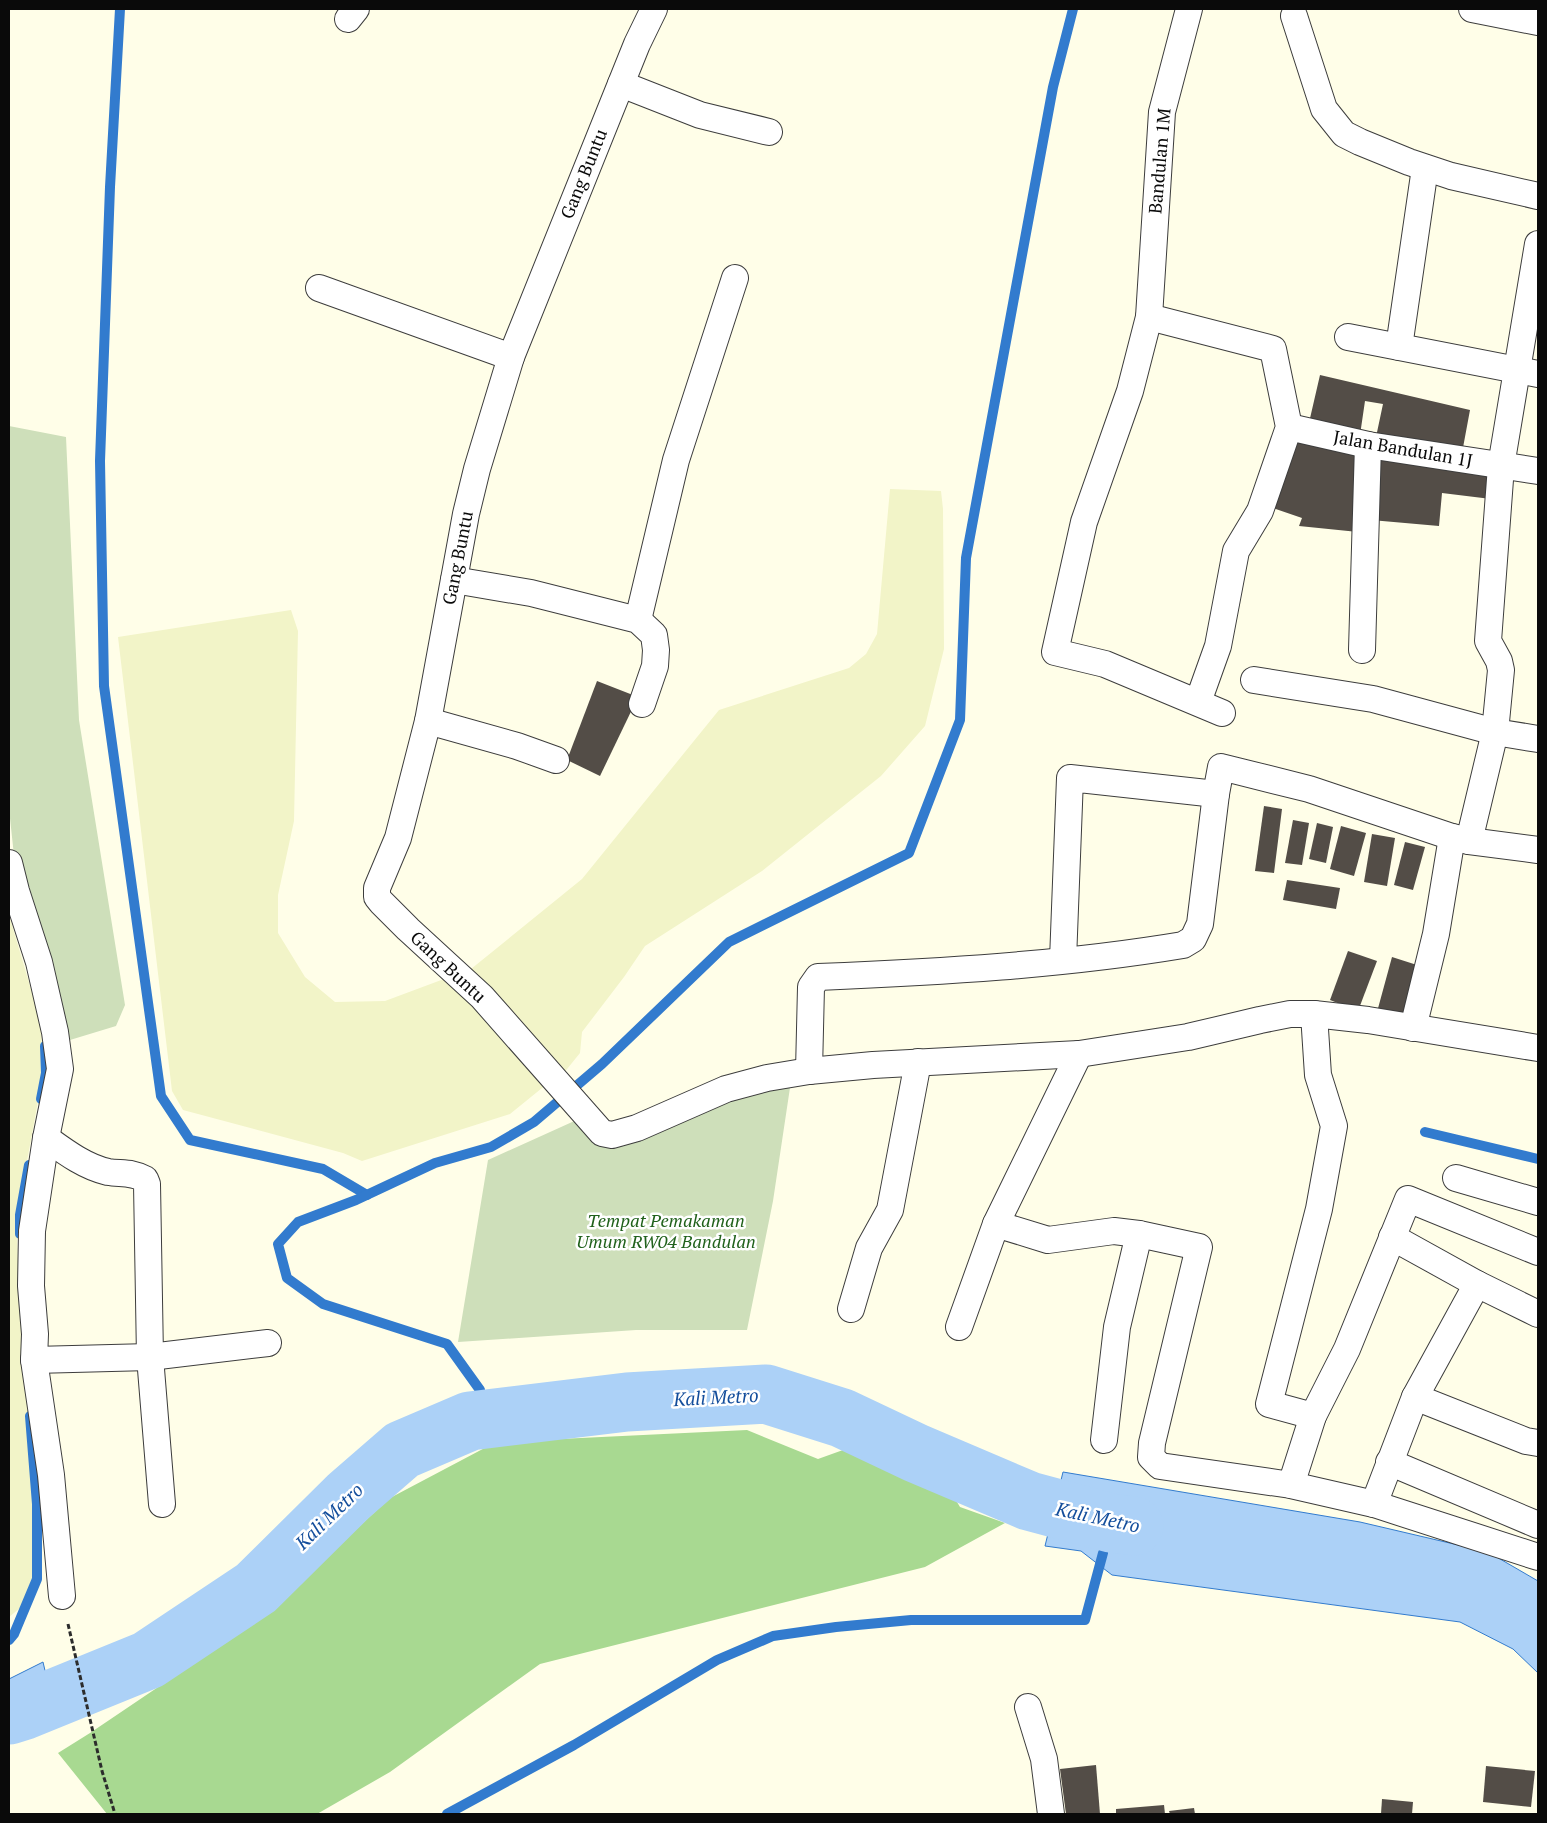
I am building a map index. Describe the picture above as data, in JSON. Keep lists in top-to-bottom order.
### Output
{
  "streets": {
    "street": ["Bandulan 1M", "Gang Buntu", "Jalan Bandulan 1J"]
  },
  "water": ["Kali Metro"],
  "parks": ["Tempat Pemakaman Umum RW04 Bandulan"]
}
